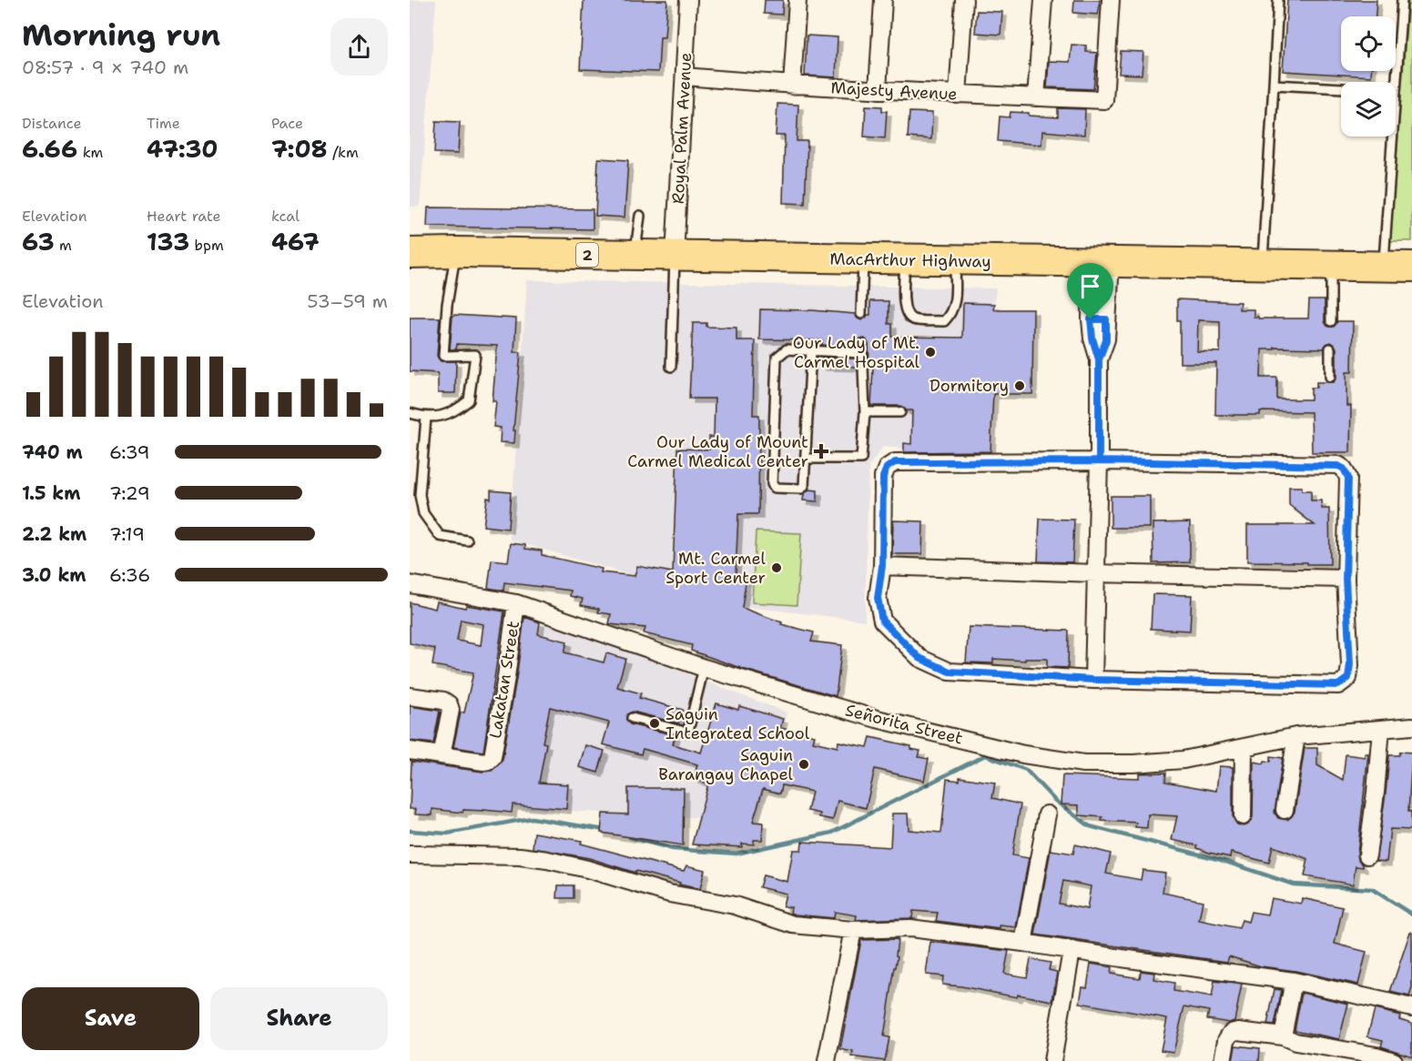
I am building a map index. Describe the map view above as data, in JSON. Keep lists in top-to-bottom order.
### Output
{
  "streets": {
    "highway": ["2", "MacArthur Highway"],
    "street": [
      "Majesty Avenue",
      "Royal Palm Avenue",
      "Lakatan Street",
      "Señorita Street"
    ]
  },
  "crossings": [
    ["Majesty Avenue", "Royal Palm Avenue"],
    ["Royal Palm Avenue", "MacArthur Highway"],
    ["Lakatan Street", "Señorita Street"]
  ],
  "places": {
    "other": [
      "Our Lady of Mt. Carmel Hospital",
      "Dormitory",
      "Mt. Carmel Sport Center",
      "Saguin Integrated School",
      "Saguin Barangay Chapel"
    ],
    "health": ["Our Lady of Mount Carmel Medical Center"]
  },
  "page": {
    "heading": ["Morning run", "08:57 · 9 × 740 m"],
    "stats": [
      ["Distance", "6.66 km"],
      ["Time", "47:30"],
      ["Pace", "7:08 /km"],
      ["Elevation", "63 m"],
      ["Heart rate", "133 bpm"],
      ["kcal", "467"]
    ],
    "chart": ["Elevation", "53–59 m"],
    "list": [
      {
        "name": "740 m",
        "note": "6:39"
      },
      {
        "name": "1.5 km",
        "note": "7:29"
      },
      {
        "name": "2.2 km",
        "note": "7:19"
      },
      {
        "name": "3.0 km",
        "note": "6:36"
      }
    ],
    "buttons": ["Save", "Share"]
  }
}
